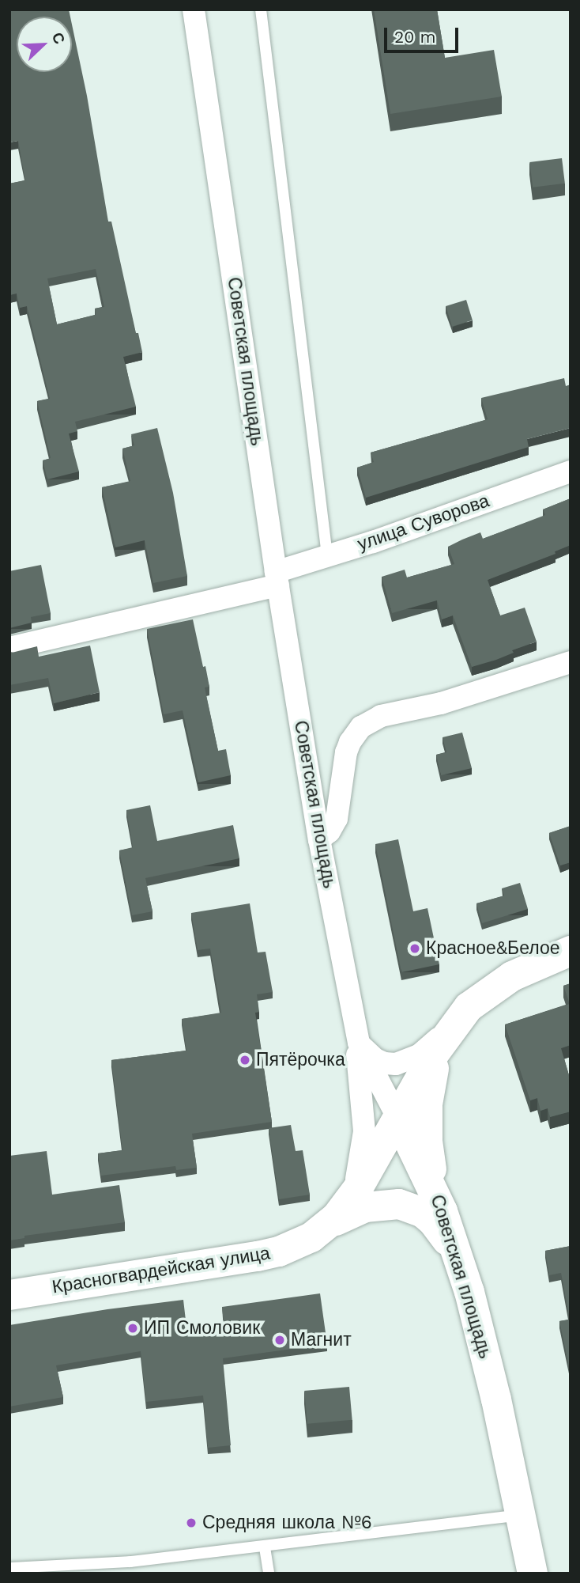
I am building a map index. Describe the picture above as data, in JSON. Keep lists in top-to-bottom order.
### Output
{
  "streets": {
    "street": ["Советская площадь", "улица Суворова", "Красногвардейская улица"]
  },
  "crossings": [
    ["Советская площадь", "улица Суворова"],
    ["Советская площадь", "Красногвардейская улица"]
  ],
  "places": [
    "Красное&Белое",
    "Пятёрочка",
    "ИП Смоловик",
    "Магнит",
    "Средняя школа №6"
  ],
  "scale_bar": "20 m",
  "north": "top right"
}
